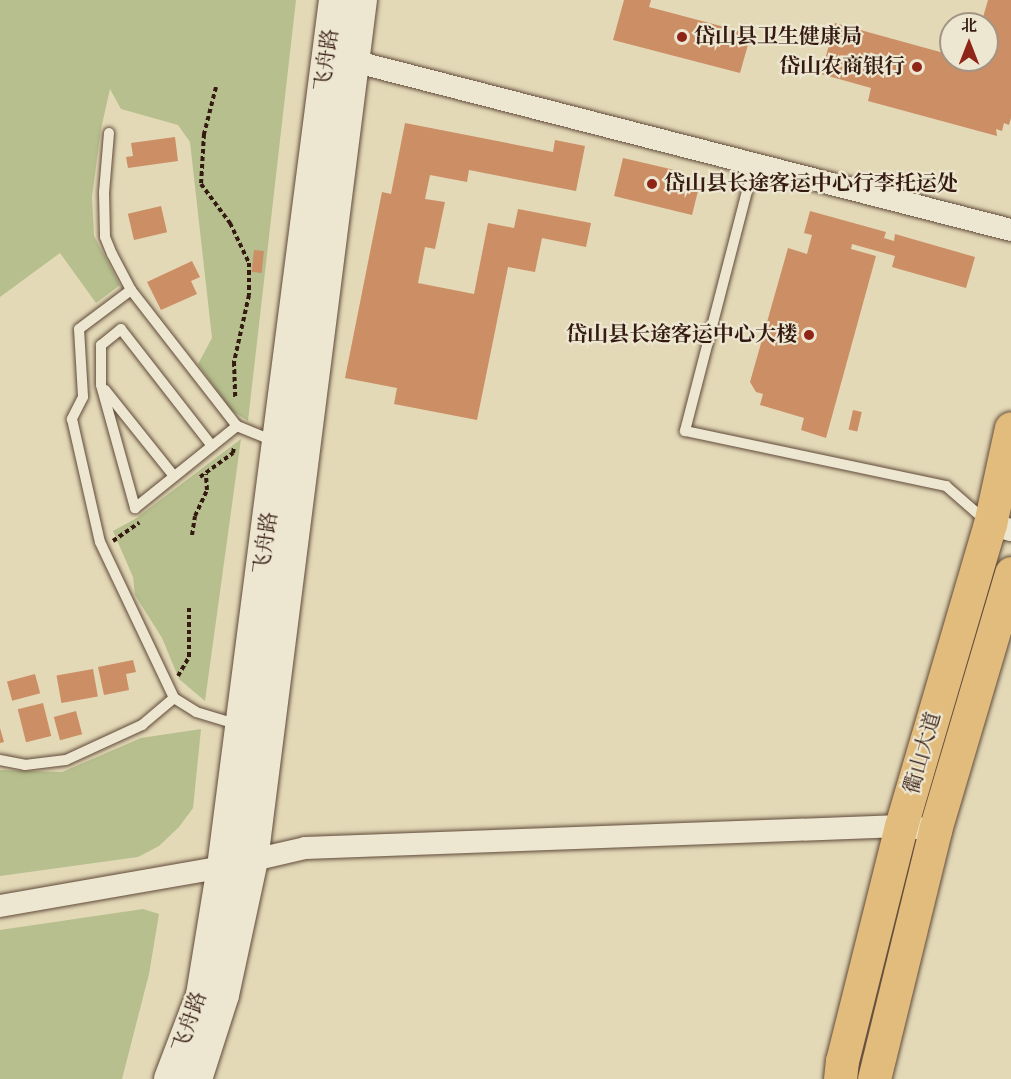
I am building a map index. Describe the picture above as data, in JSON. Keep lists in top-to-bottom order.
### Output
{
  "streets": {
    "main road": ["飞舟路", "衢山大道"]
  },
  "places": [
    "岱山县卫生健康局",
    "岱山农商银行",
    "岱山县长途客运中心行李托运处",
    "岱山县长途客运中心大楼"
  ],
  "north": "top"
}
